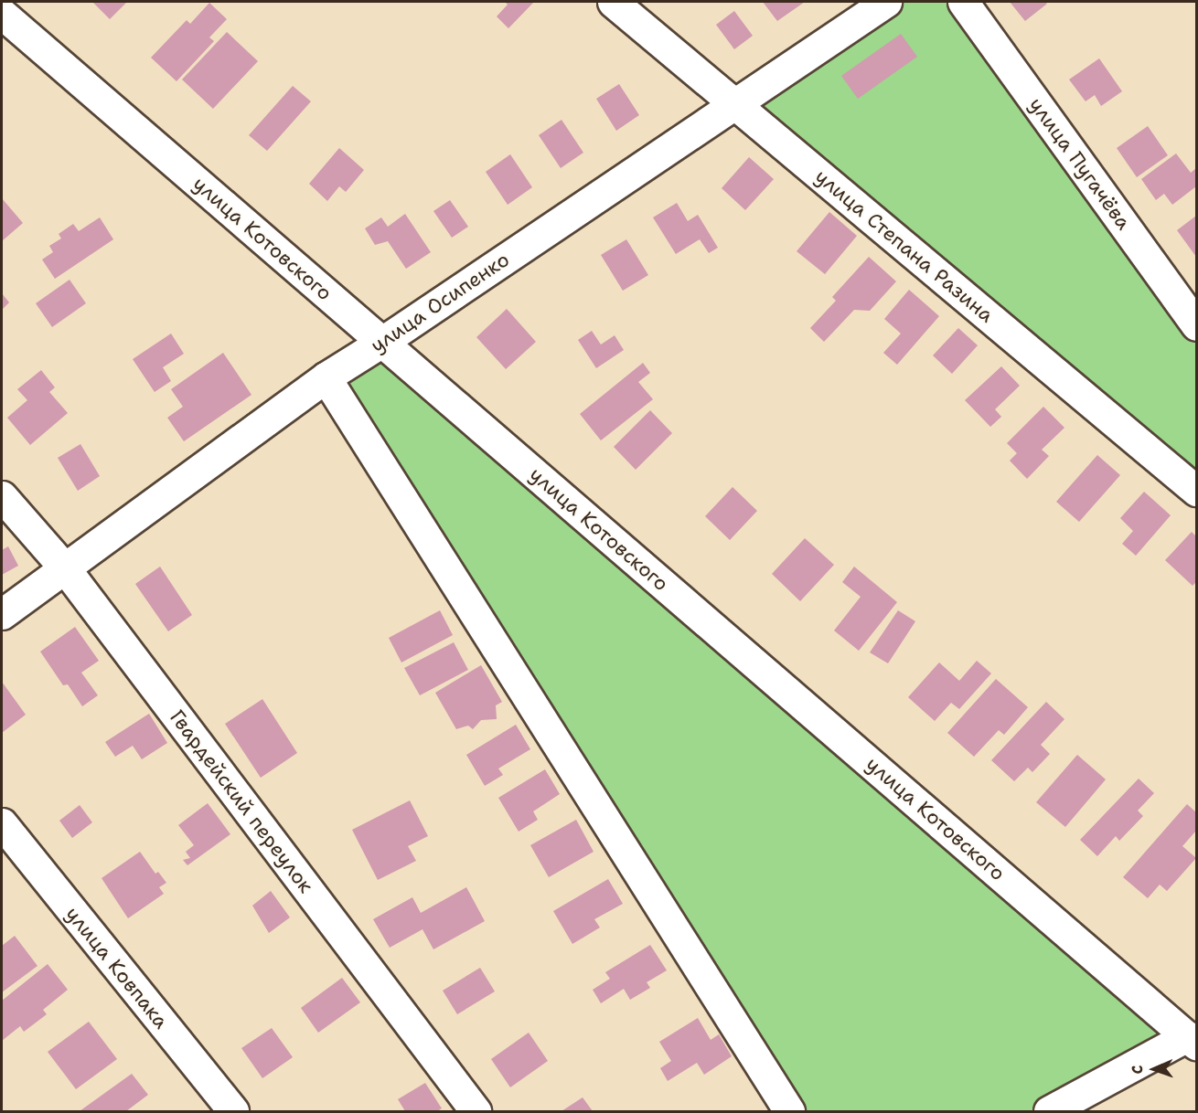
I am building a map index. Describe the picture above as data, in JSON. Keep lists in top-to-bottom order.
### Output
{
  "streets": {
    "street": [
      "улица Пугачёва",
      "улица Котовского",
      "улица Степана Разина",
      "улица Осипенко",
      "Гвардейский переулок",
      "улица Ковпака"
    ]
  },
  "crossings": [
    ["улица Котовского", "улица Осипенко"],
    ["улица Степана Разина", "улица Осипенко"],
    ["улица Осипенко", "Гвардейский переулок"]
  ],
  "north": "left"
}
